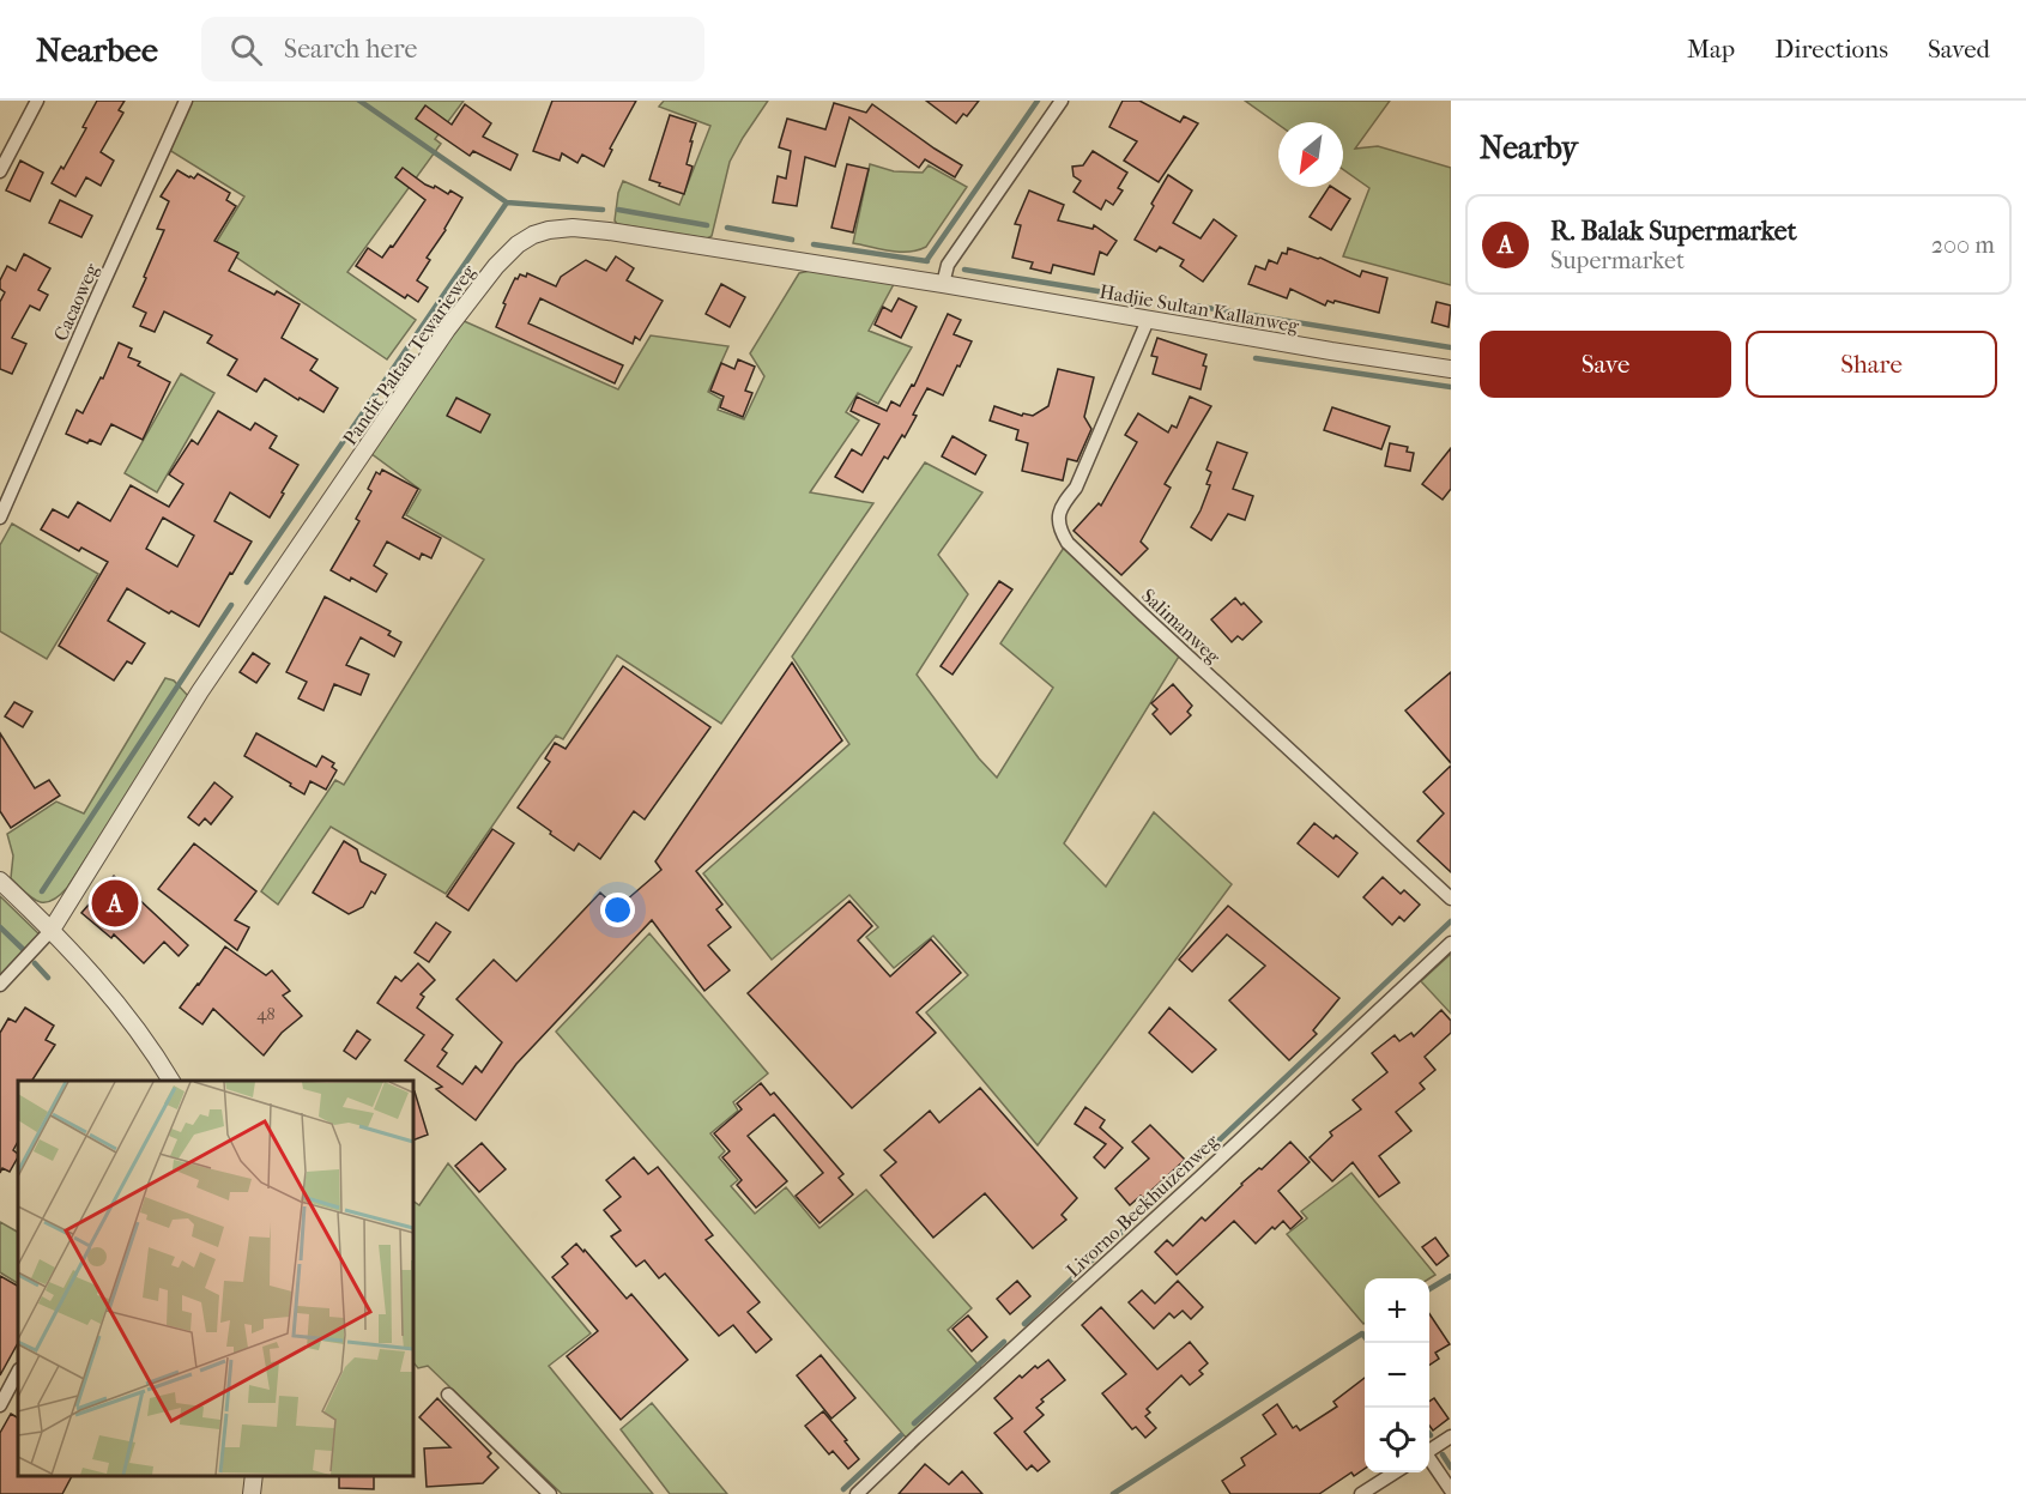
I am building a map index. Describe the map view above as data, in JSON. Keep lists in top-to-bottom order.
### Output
{
  "streets": {
    "street": [
      "Cacaoweg",
      "Hadjie Sultan Kallanweg",
      "Pandit Paltan Tewarieweg",
      "Salimanweg",
      "Livorno Beekhuizenweg"
    ]
  },
  "crossings": [
    ["Hadjie Sultan Kallanweg", "Pandit Paltan Tewarieweg"],
    ["Hadjie Sultan Kallanweg", "Salimanweg"]
  ],
  "house_numbers": ["48"],
  "north": "bottom left",
  "page": {
    "header": "Nearbee",
    "search": "Search here",
    "nav": ["Map", "Directions", "Saved"],
    "heading": "Nearby",
    "list": [
      {
        "mark": "A",
        "name": "R. Balak Supermarket",
        "note": "Supermarket",
        "value": "200 m"
      }
    ],
    "buttons": ["Save", "Share"],
    "pins": "A",
    "map_buttons": ["+", "−"]
  }
}
